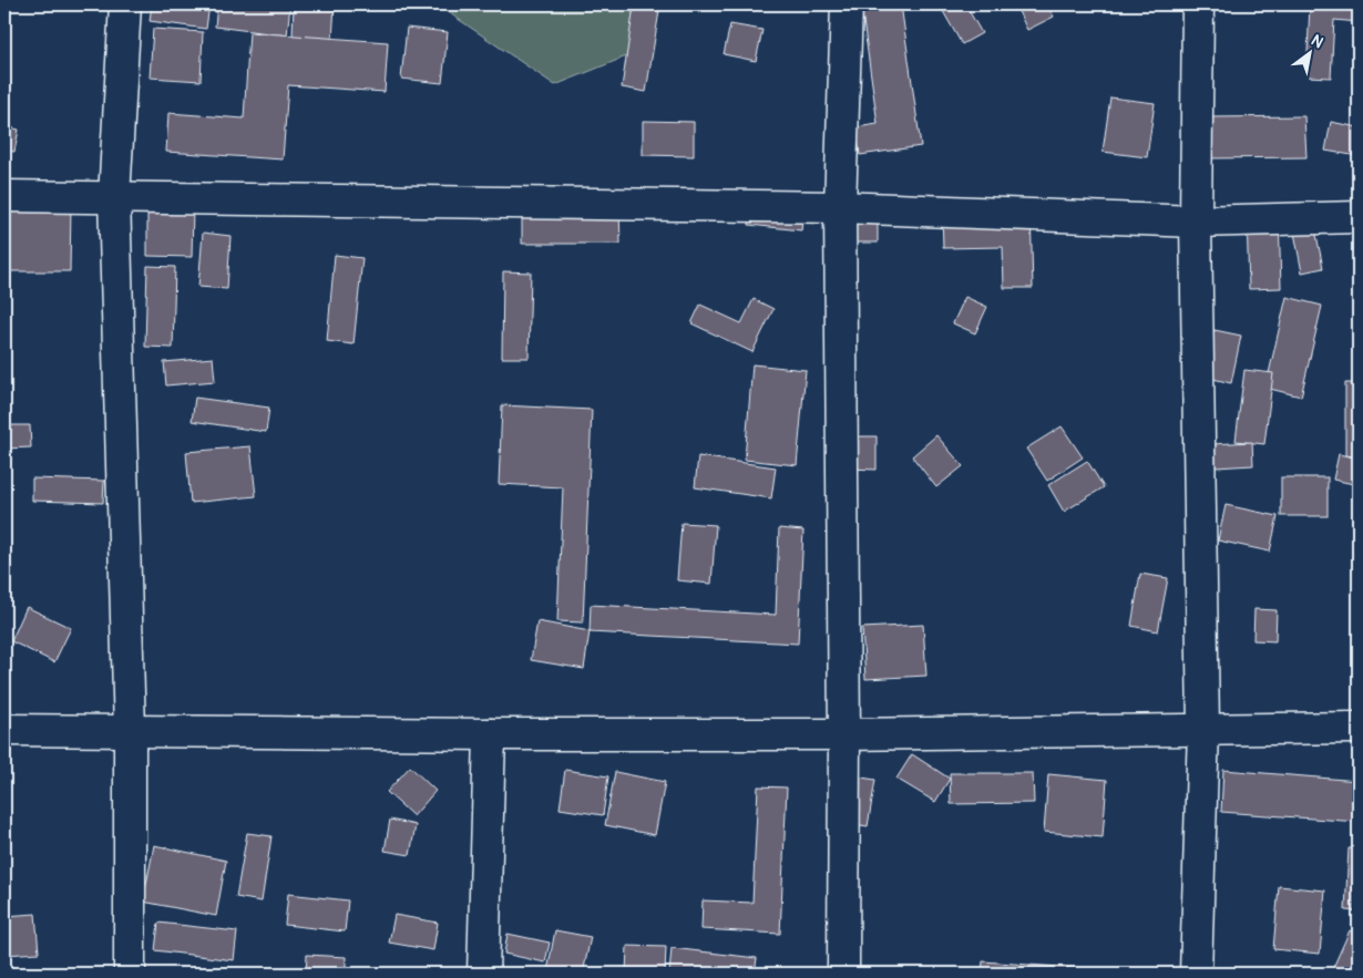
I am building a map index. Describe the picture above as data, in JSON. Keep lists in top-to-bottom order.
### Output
{
  "north": "top right"
}
